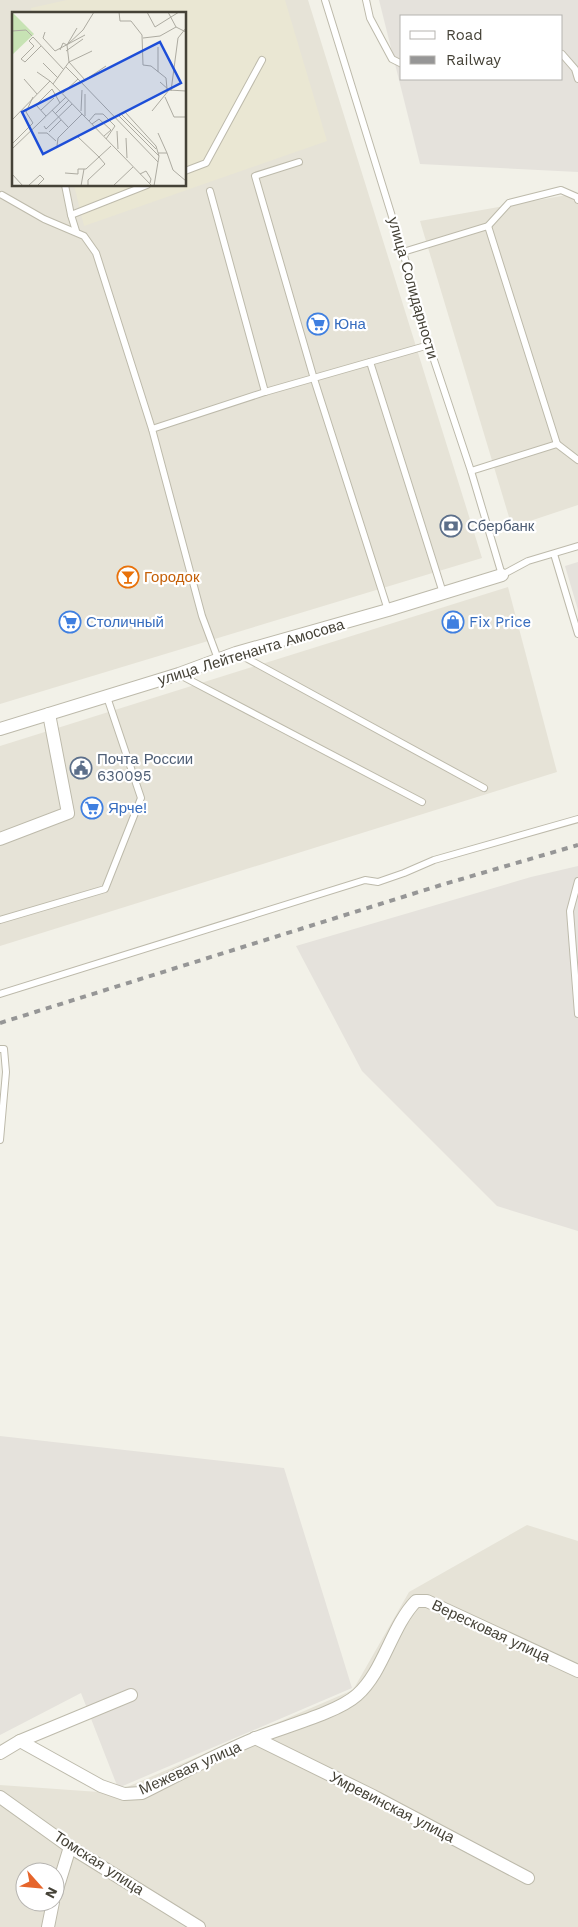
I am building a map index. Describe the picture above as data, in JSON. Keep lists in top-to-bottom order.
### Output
{
  "streets": {
    "street": [
      "улица Лейтенанта Амосова",
      "Вересковая улица",
      "Межевая улица",
      "Умревинская улица",
      "Томская улица"
    ],
    "lane": ["улица Солидарности"]
  },
  "crossings": [
    ["улица Солидарности", "улица Лейтенанта Амосова"],
    ["Вересковая улица", "Межевая улица"],
    ["Межевая улица", "Умревинская улица"]
  ],
  "places": {
    "supermarket": ["Юна", "Столичный", "Ярче!"],
    "bank": ["Сбербанк"],
    "bar": ["Городок"],
    "shop": ["Fix Price"],
    "public building": ["Почта России 630095"]
  },
  "legend": ["Road", "Railway"],
  "north": "bottom right"
}
